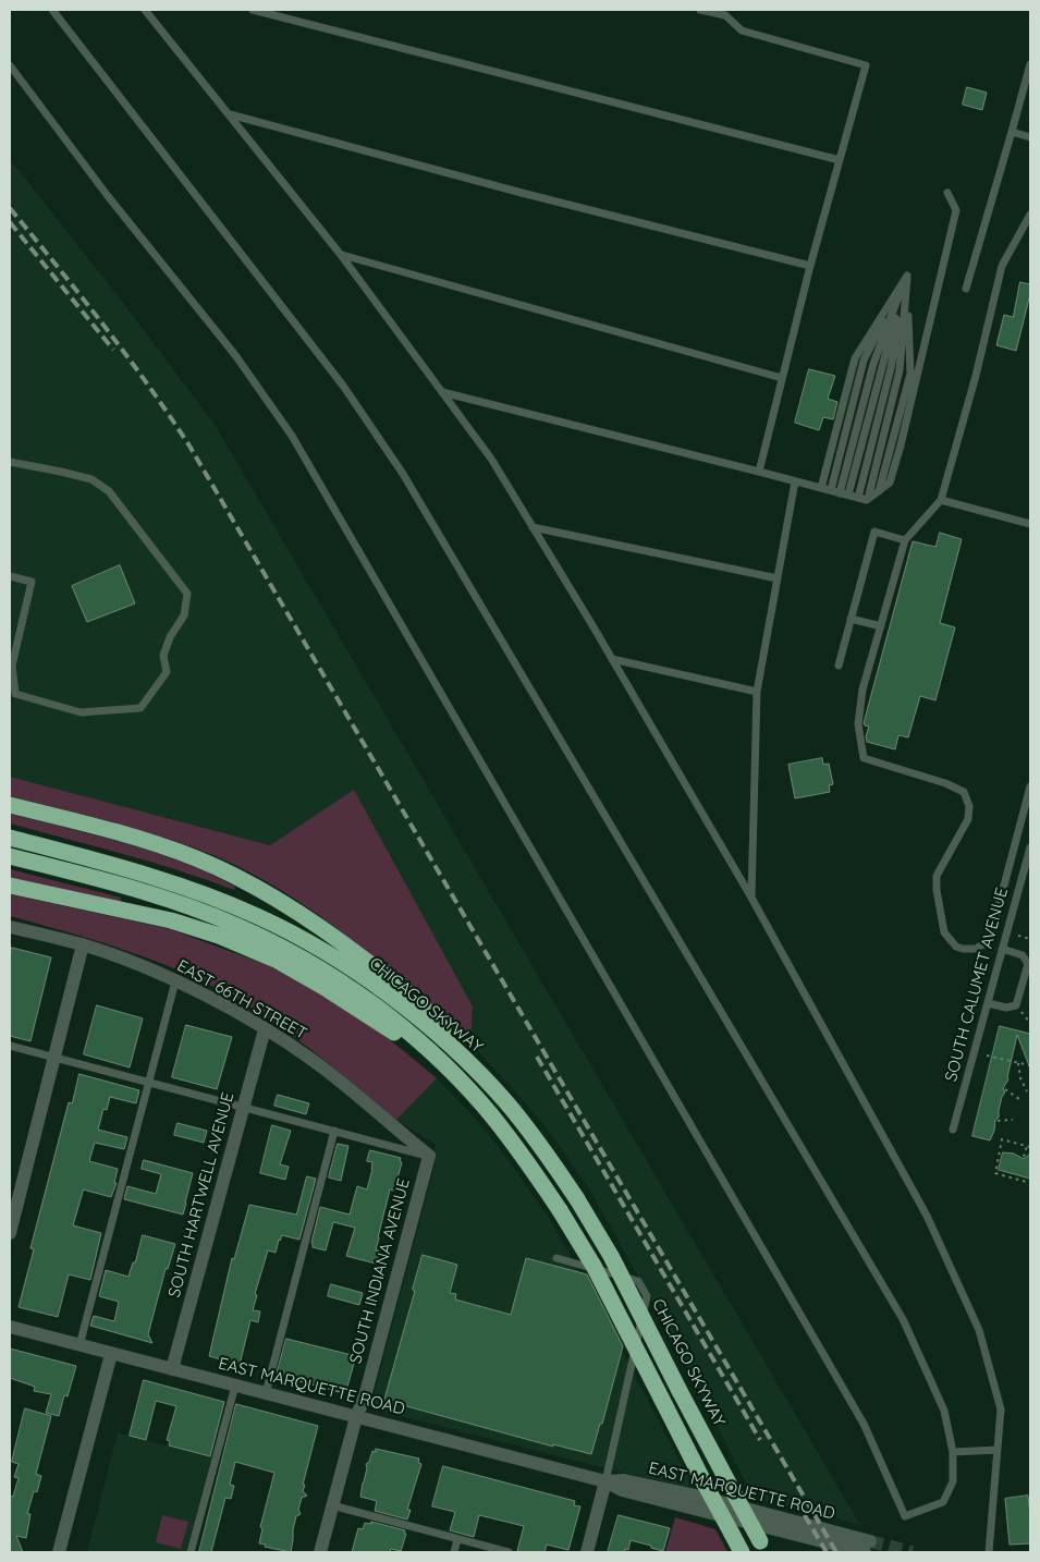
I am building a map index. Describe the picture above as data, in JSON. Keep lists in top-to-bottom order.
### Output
{
  "streets": {
    "highway": ["CHICAGO SKYWAY"],
    "street": [
      "EAST 66TH STREET",
      "SOUTH HARTWELL AVENUE",
      "SOUTH INDIANA AVENUE",
      "EAST MARQUETTE ROAD"
    ],
    "lane": ["SOUTH CALUMET AVENUE"]
  },
  "crossings": [
    ["EAST 66TH STREET", "SOUTH HARTWELL AVENUE"],
    ["EAST 66TH STREET", "SOUTH INDIANA AVENUE"],
    ["SOUTH HARTWELL AVENUE", "EAST MARQUETTE ROAD"],
    ["SOUTH INDIANA AVENUE", "EAST MARQUETTE ROAD"]
  ]
}
